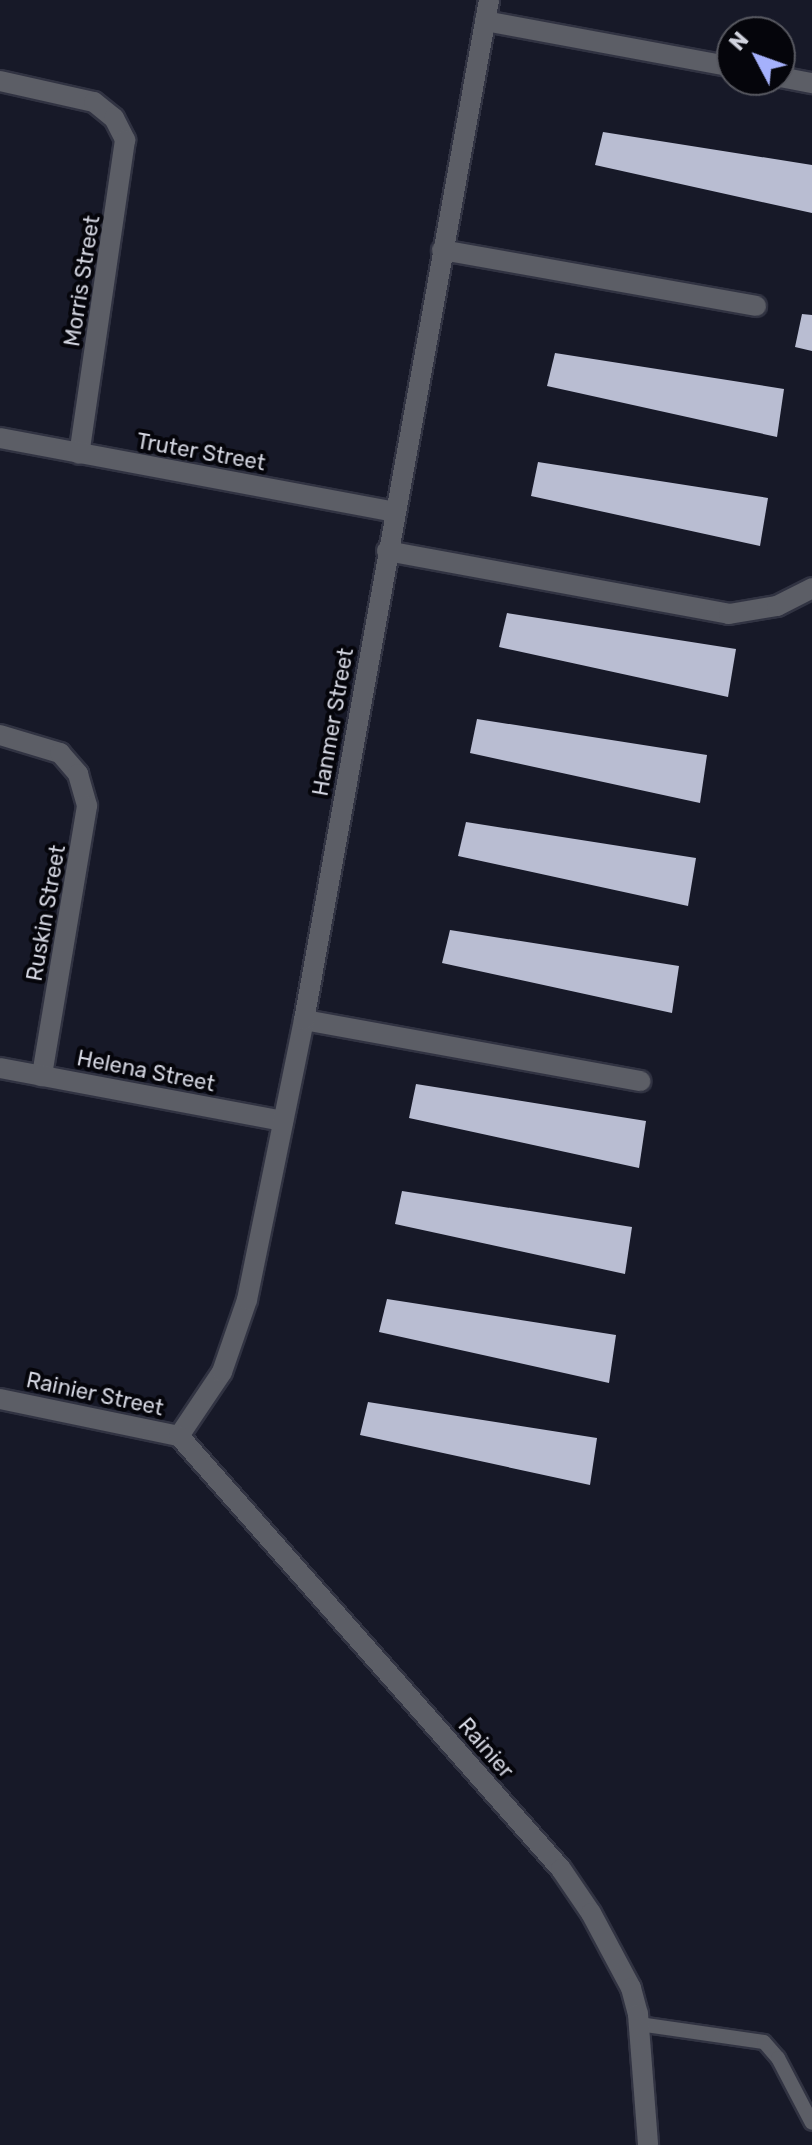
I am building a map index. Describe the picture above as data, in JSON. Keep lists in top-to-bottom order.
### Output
{
  "streets": {
    "street": [
      "Morris Street",
      "Truter Street",
      "Hanmer Street",
      "Ruskin Street",
      "Helena Street",
      "Rainier Street",
      "Rainier"
    ]
  },
  "crossings": [
    ["Morris Street", "Truter Street"],
    ["Truter Street", "Hanmer Street"],
    ["Hanmer Street", "Helena Street"],
    ["Hanmer Street", "Rainier Street"],
    ["Hanmer Street", "Rainier"],
    ["Ruskin Street", "Helena Street"],
    ["Rainier Street", "Rainier"]
  ],
  "north": "top left"
}
